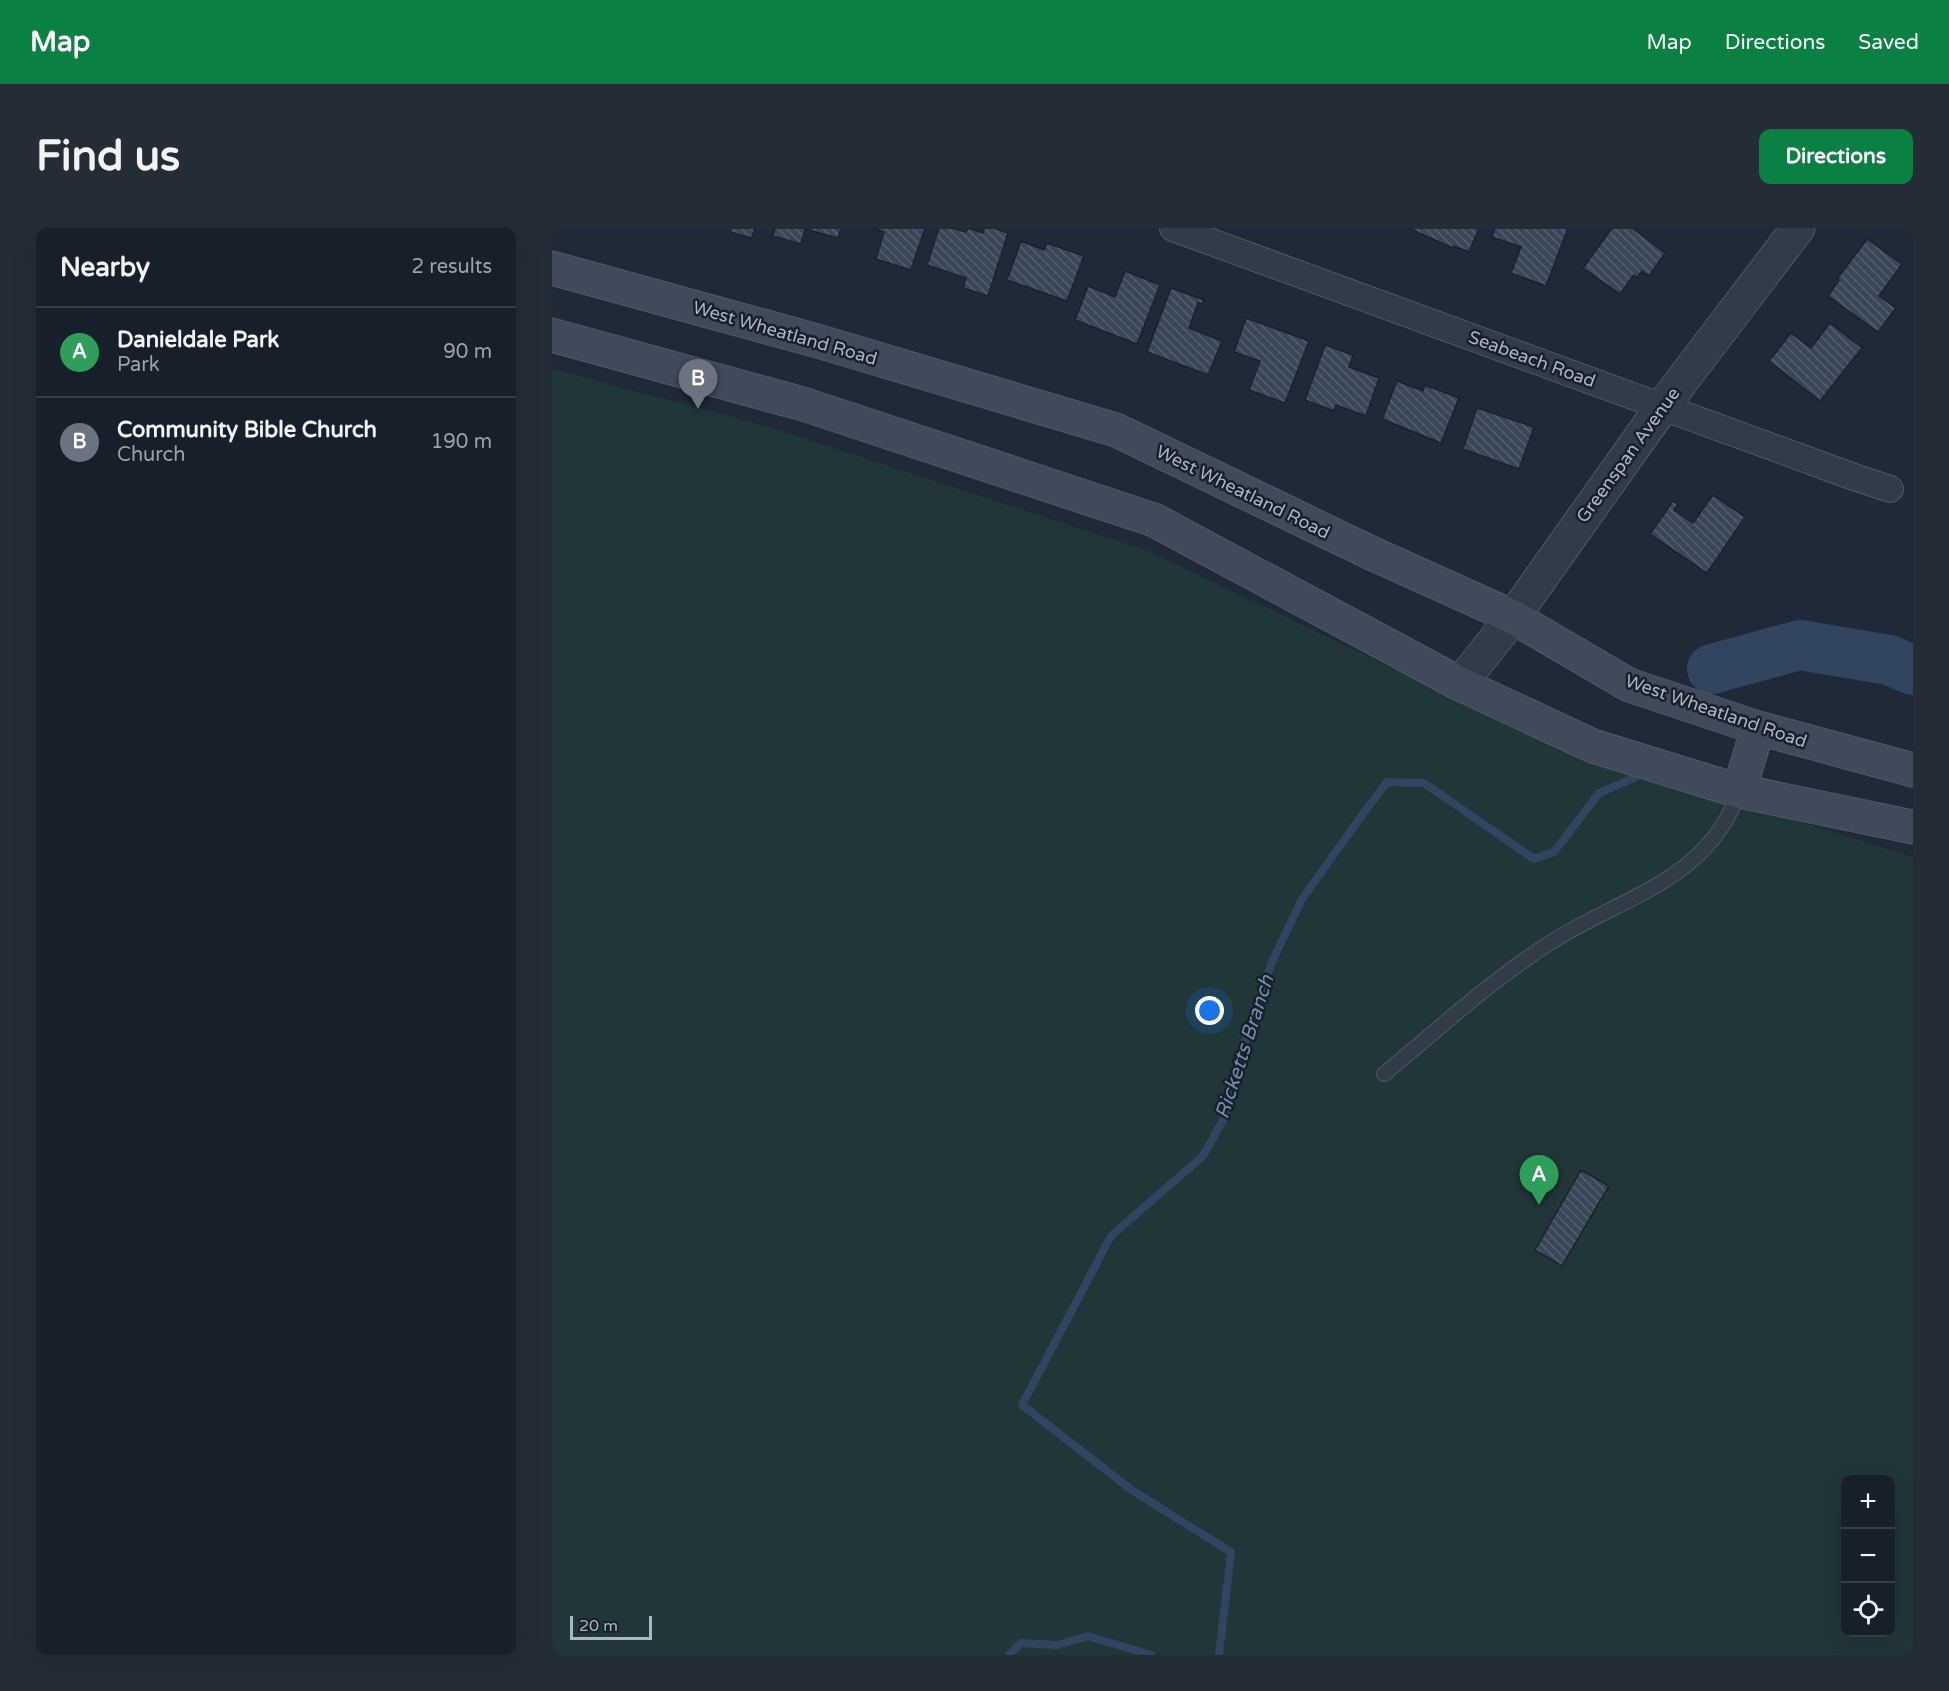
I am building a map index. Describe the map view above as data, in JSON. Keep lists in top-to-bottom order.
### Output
{
  "streets": {
    "main road": ["West Wheatland Road"],
    "street": ["Seabeach Road", "Greenspan Avenue"]
  },
  "crossings": [
    ["West Wheatland Road", "Greenspan Avenue"],
    ["Seabeach Road", "Greenspan Avenue"]
  ],
  "water": ["Ricketts Branch"],
  "scale_bar": "20 m",
  "page": {
    "header": "Map",
    "nav": ["Map", "Directions", "Saved"],
    "buttons": "Directions",
    "title": "Find us",
    "heading": ["Nearby", "2 results"],
    "list": [
      {
        "mark": "A",
        "name": "Danieldale Park",
        "note": "Park",
        "value": "90 m"
      },
      {
        "mark": "B",
        "name": "Community Bible Church",
        "note": "Church",
        "value": "190 m"
      }
    ],
    "pins": ["B", "A"],
    "map_buttons": ["+", "−"],
    "scale": "20 m"
  }
}
